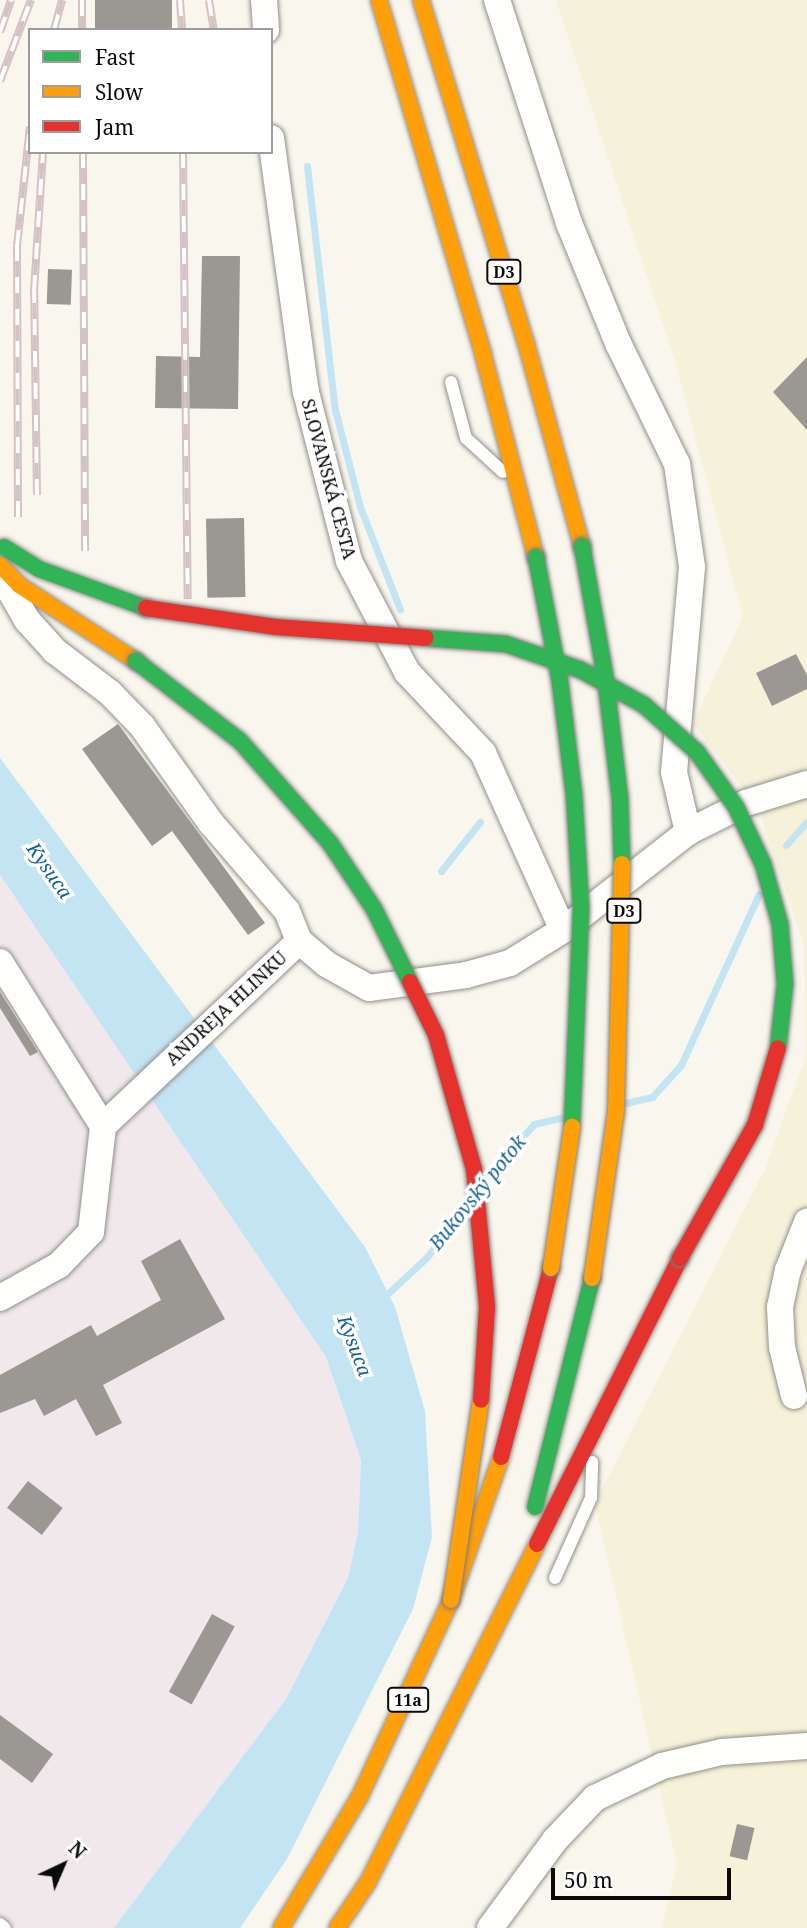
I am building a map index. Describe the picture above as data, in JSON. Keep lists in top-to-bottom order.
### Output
{
  "streets": {
    "main road": ["D3", "11a"],
    "street": ["SLOVANSKÁ CESTA", "ANDREJA HLINKU"]
  },
  "crossings": [
    ["D3", "11a"],
    ["SLOVANSKÁ CESTA", "ANDREJA HLINKU"]
  ],
  "water": ["Kysuca", "Bukovský potok"],
  "legend": ["Fast", "Slow", "Jam"],
  "scale_bar": "50 m",
  "north": "top right"
}
